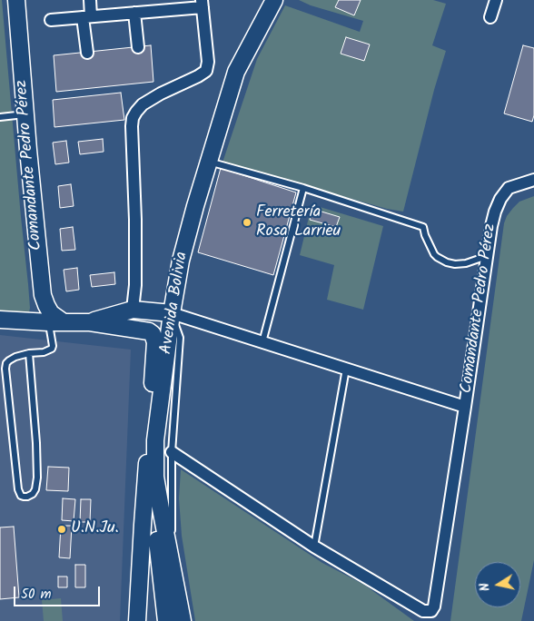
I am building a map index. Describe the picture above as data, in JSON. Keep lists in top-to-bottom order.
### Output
{
  "streets": {
    "main road": ["Comandante Pedro Pérez", "Avenida Bolivia"]
  },
  "places": ["Ferretería Rosa Larrieu", "U.N.Ju."],
  "scale_bar": "50 m",
  "north": "left"
}
